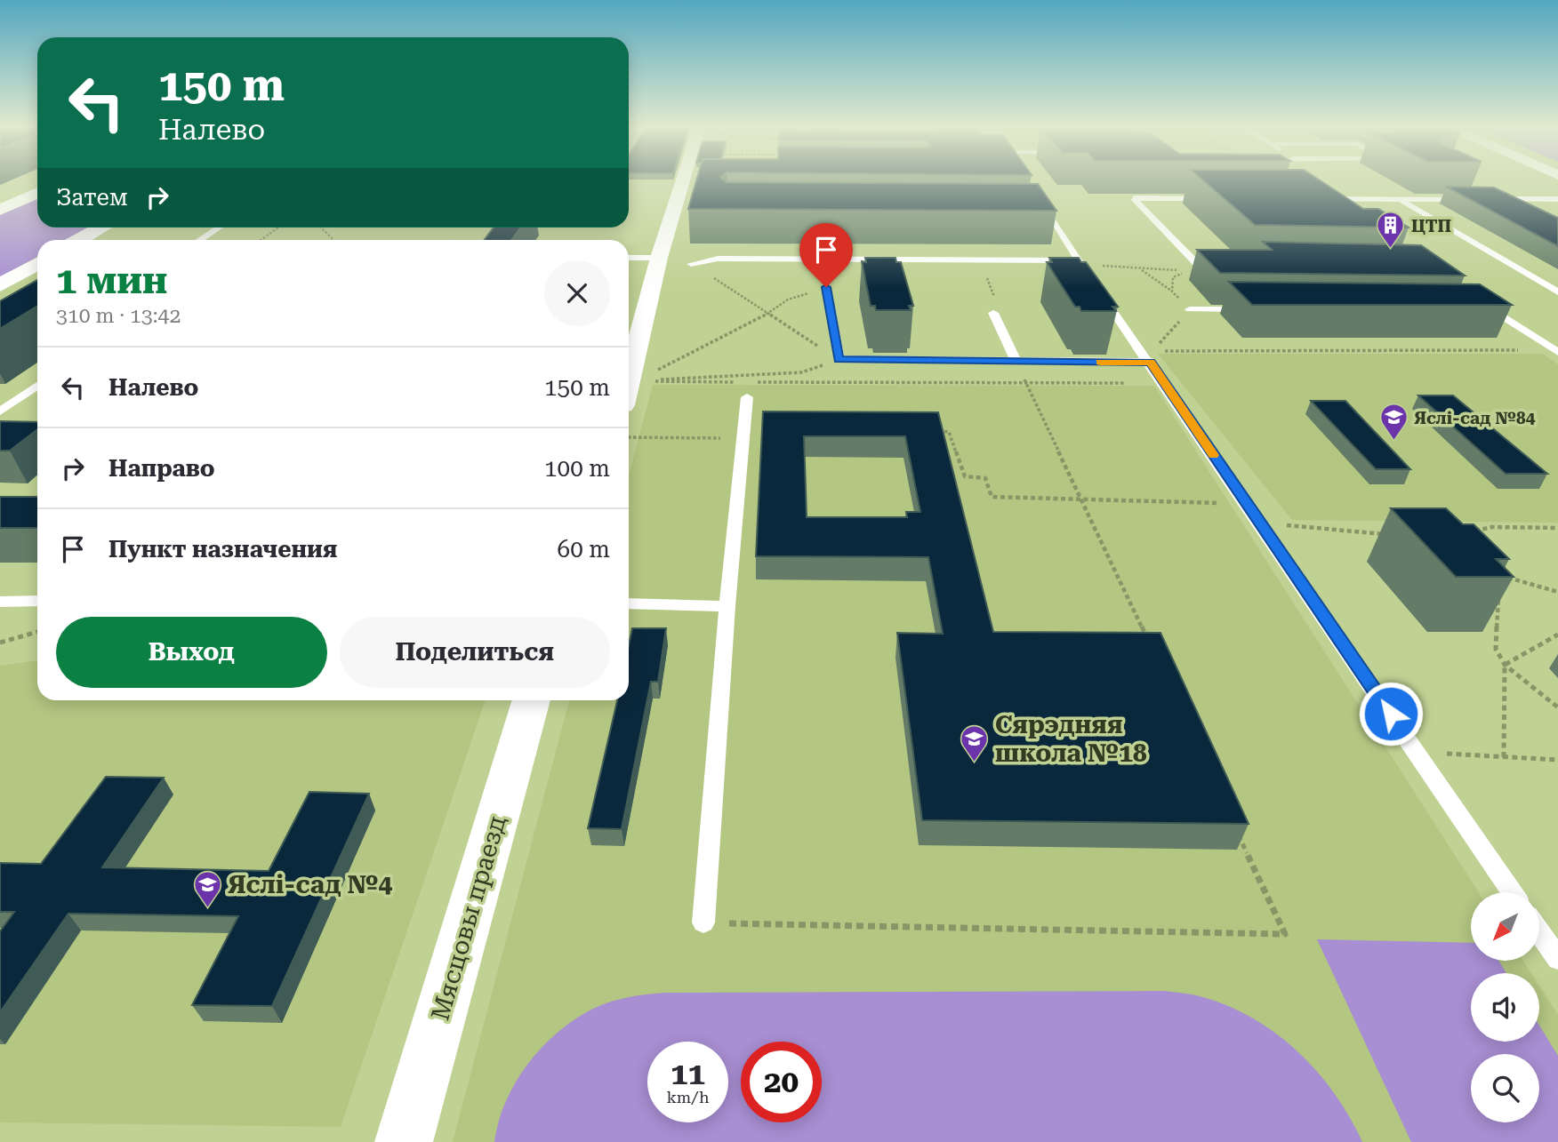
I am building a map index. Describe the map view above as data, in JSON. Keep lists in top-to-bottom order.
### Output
{
  "streets": {
    "street": ["Мясцовы праезд"]
  },
  "places": {
    "building": ["ЦТП"],
    "school or university": ["Яслі-сад №84", "Сярэдняя школа №18", "Яслі-сад №4"]
  },
  "north": "bottom left",
  "page": {
    "turn": ["150 m", "Налево"],
    "then": "Затем",
    "heading": ["1 мин", "310 m · 13:42"],
    "list": [
      {
        "name": "Налево",
        "value": "150 m"
      },
      {
        "name": "Направо",
        "value": "100 m"
      },
      {
        "name": "Пункт назначения",
        "value": "60 m"
      }
    ],
    "buttons": ["Выход", "Поделиться"],
    "speed": "11 km/h",
    "limit": "20"
  }
}
